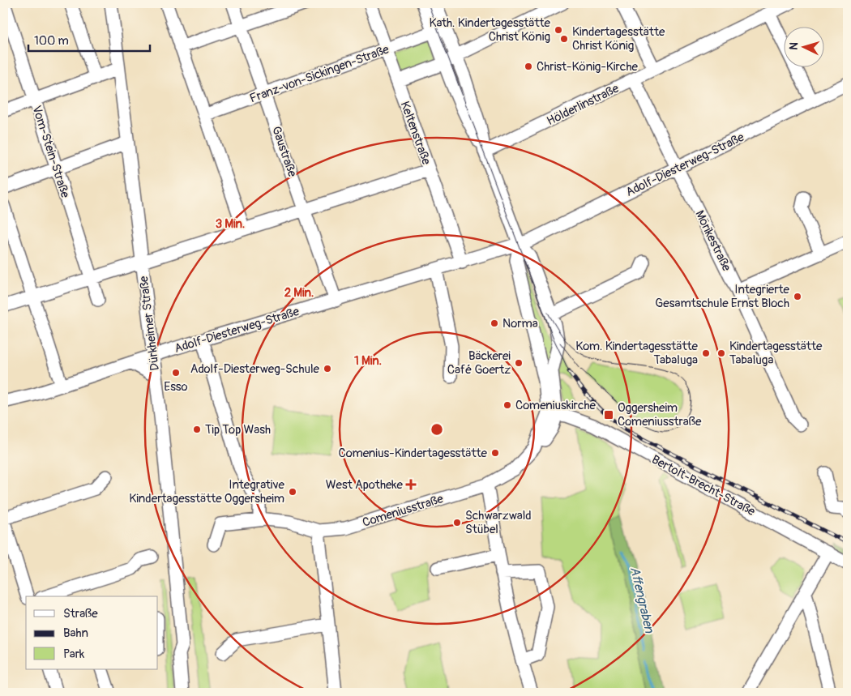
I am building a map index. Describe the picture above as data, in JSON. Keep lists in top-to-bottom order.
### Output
{
  "streets": {
    "street": [
      "Franz-von-Sickingen-Straße",
      "Hölderlinstraße",
      "Keltenstraße",
      "Vom-Stein-Straße",
      "Gaustraße",
      "Adolf-Diesterweg-Straße",
      "Mörikestraße",
      "Dürkheimer Straße",
      "Bertolt-Brecht-Straße",
      "Comeniusstraße"
    ]
  },
  "crossings": [
    ["Franz-von-Sickingen-Straße", "Keltenstraße"],
    ["Franz-von-Sickingen-Straße", "Gaustraße"],
    ["Hölderlinstraße", "Mörikestraße"],
    ["Keltenstraße", "Adolf-Diesterweg-Straße"],
    ["Gaustraße", "Adolf-Diesterweg-Straße"],
    ["Adolf-Diesterweg-Straße", "Mörikestraße"],
    ["Adolf-Diesterweg-Straße", "Dürkheimer Straße"],
    ["Adolf-Diesterweg-Straße", "Comeniusstraße"],
    ["Bertolt-Brecht-Straße", "Comeniusstraße"]
  ],
  "water": ["Affengraben"],
  "places": {
    "other": [
      "Kath. Kindertagesstätte Christ König",
      "Kindertagesstätte Christ König",
      "Christ-König-Kirche",
      "Integrierte Gesamtschule Ernst Bloch",
      "Norma",
      "Kom. Kindertagesstätte Tabaluga",
      "Kindertagesstätte Tabaluga",
      "Bäckerei Café Goertz",
      "Adolf-Diesterweg-Schule",
      "Esso",
      "Comeniuskirche",
      "Tip Top Wash",
      "Comenius-Kindertagesstätte",
      "Integrative Kindertagesstätte Oggersheim",
      "Schwarzwald Stübel"
    ],
    "transit": ["Oggersheim Comeniusstraße"],
    "health": ["West Apotheke"]
  },
  "legend": ["Straße", "Bahn", "Park"],
  "scale_bar": "100 m",
  "north": "left",
  "rings": ["3 Min.", "2 Min.", "1 Min."]
}
